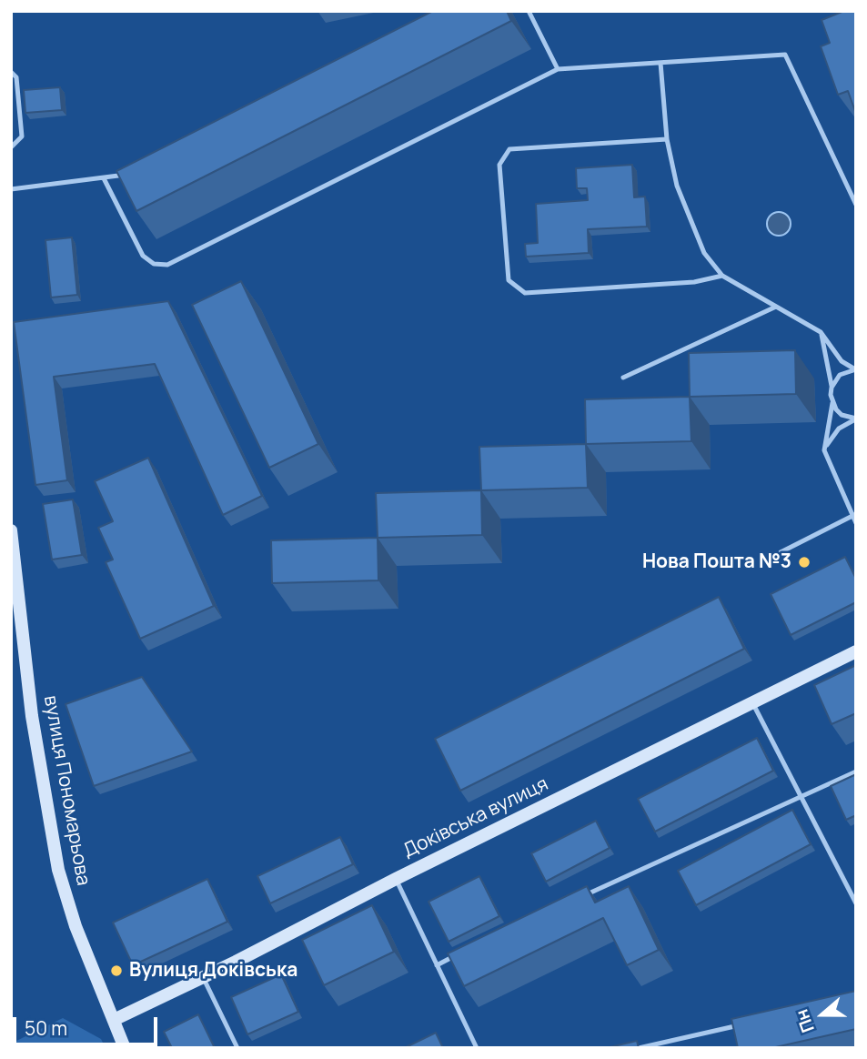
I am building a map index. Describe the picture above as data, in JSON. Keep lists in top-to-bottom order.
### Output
{
  "streets": {
    "street": ["вулиця Пономарьова", "Доківська вулиця"]
  },
  "crossings": [
    ["вулиця Пономарьова", "Доківська вулиця"]
  ],
  "places": ["Нова Пошта №3", "Вулиця Доківська"],
  "scale_bar": "50 m",
  "north": "left"
}
